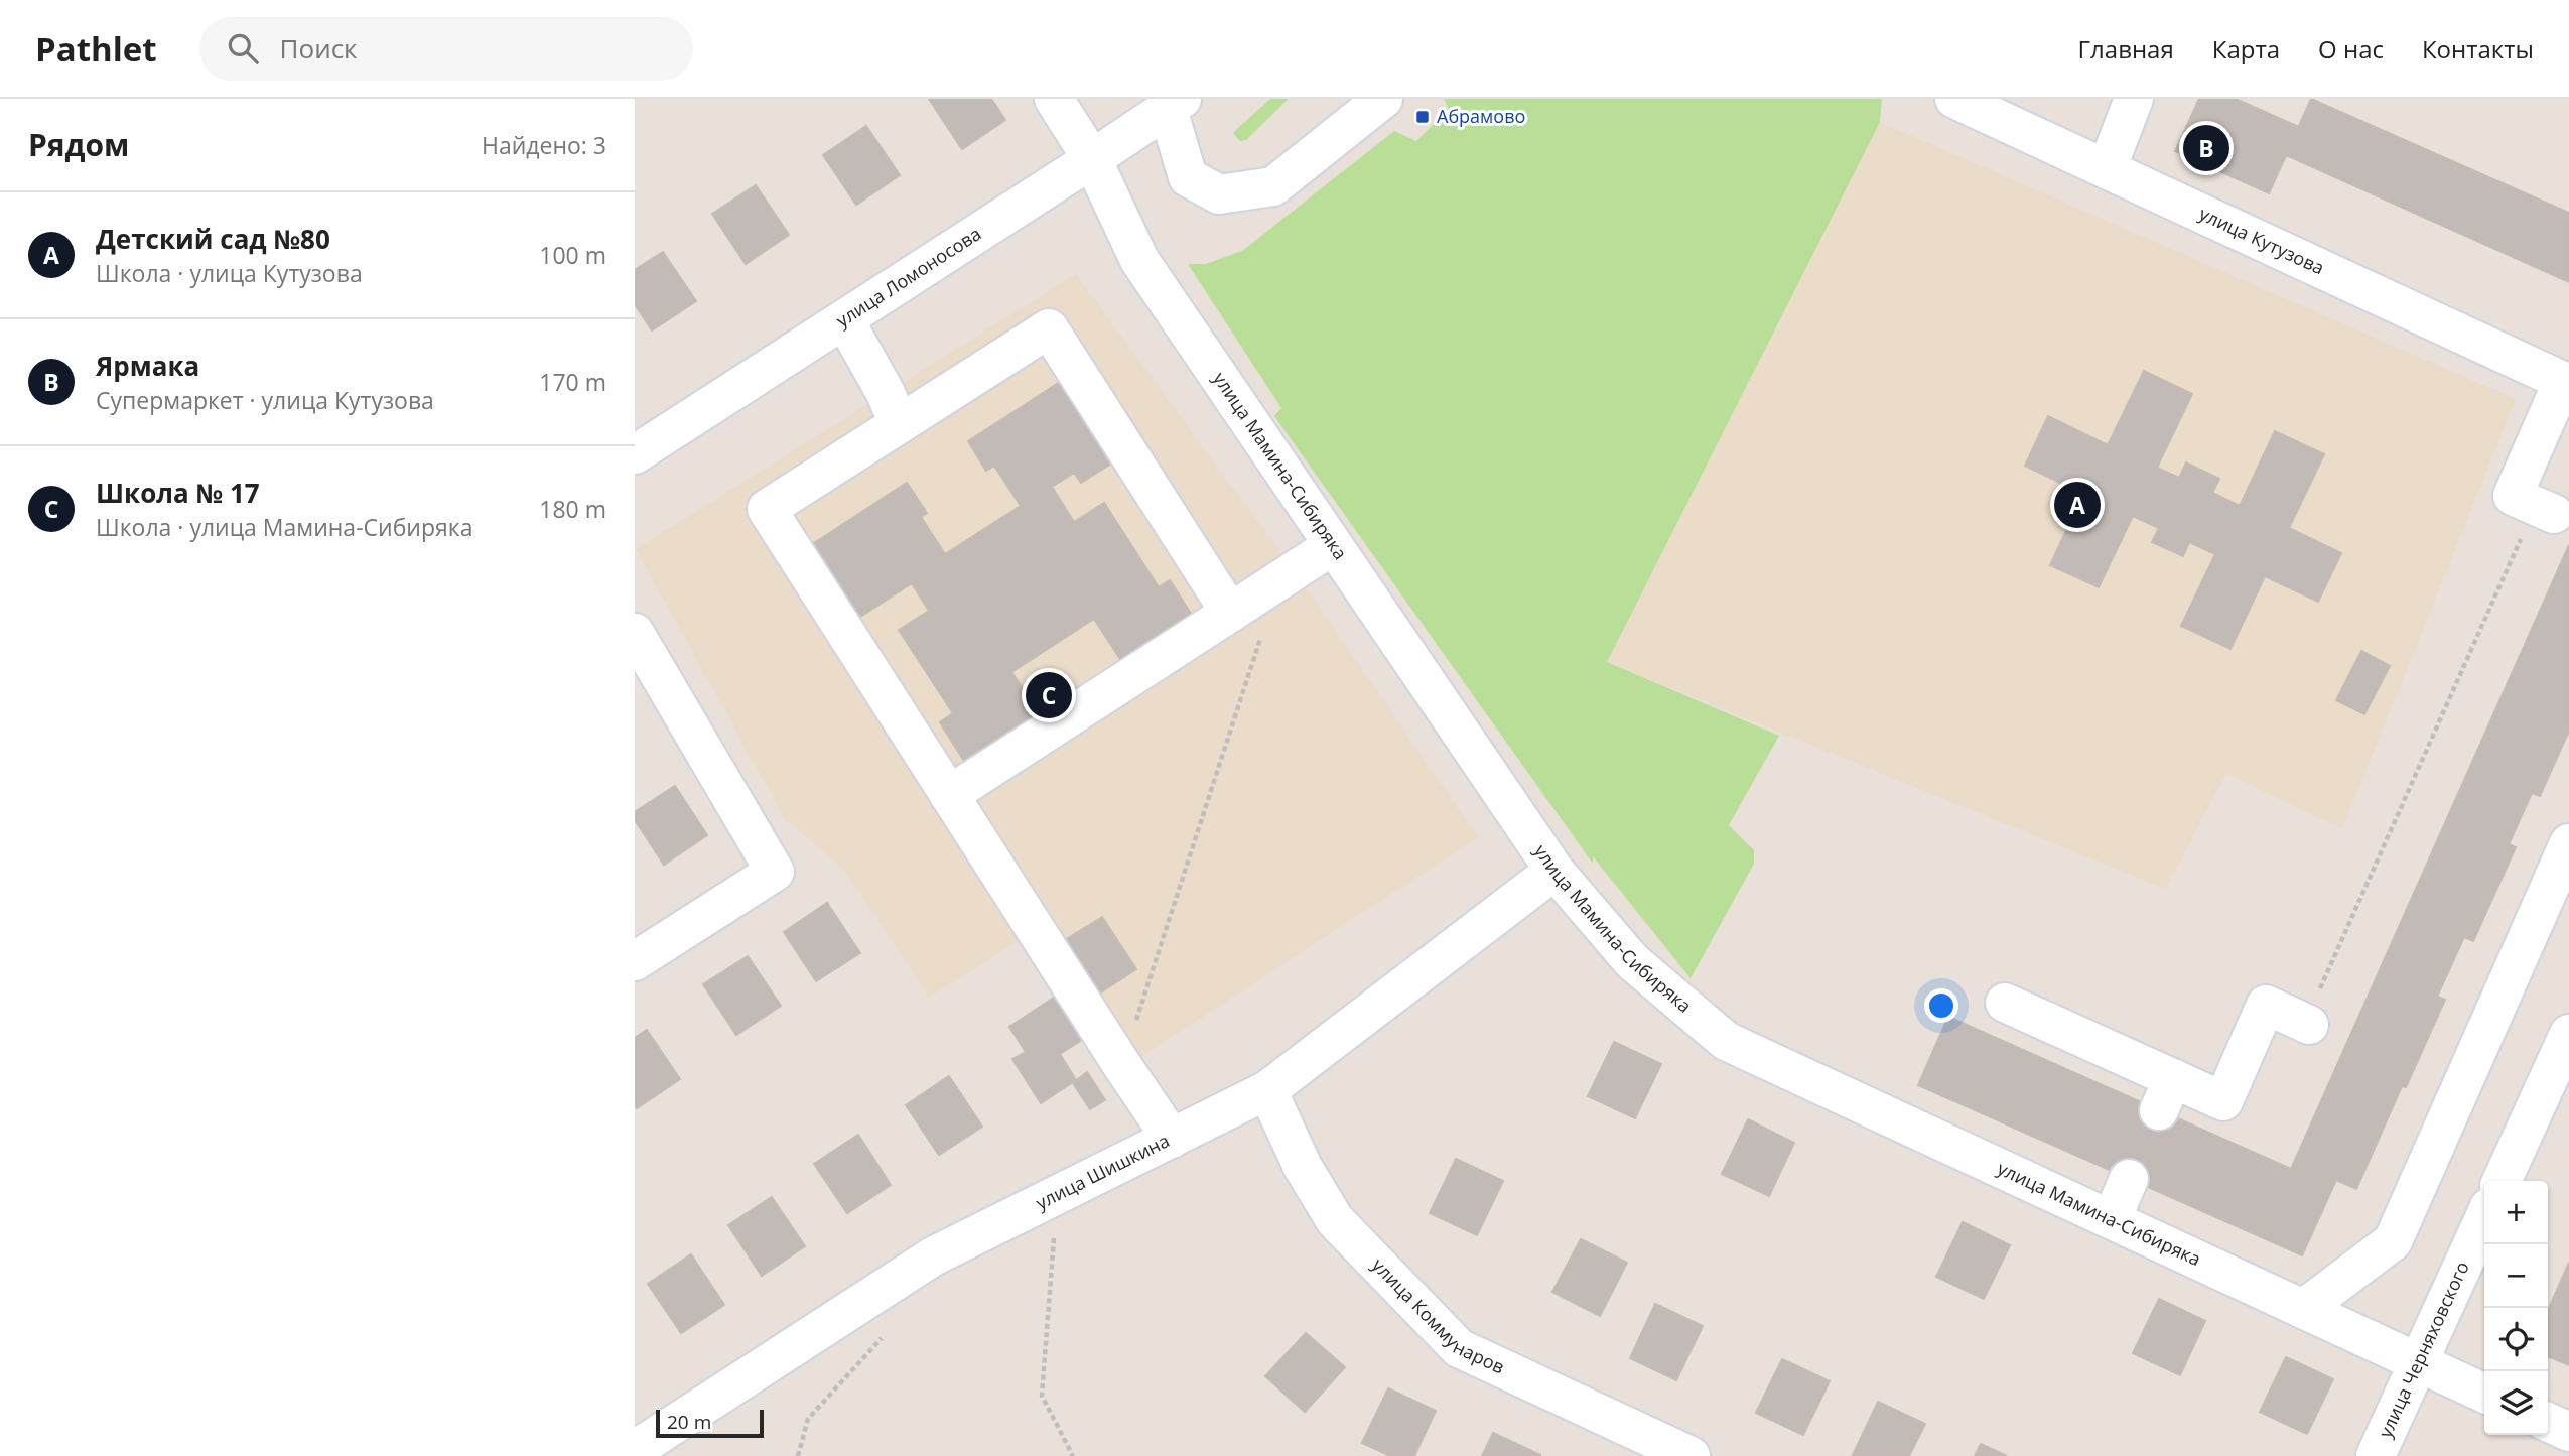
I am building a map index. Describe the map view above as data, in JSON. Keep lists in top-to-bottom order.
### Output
{
  "streets": {
    "street": [
      "улица Кутузова",
      "улица Ломоносова",
      "улица Мамина-Сибиряка",
      "улица Шишкина",
      "улица Коммунаров",
      "улица Черняховского"
    ]
  },
  "crossings": [
    ["улица Ломоносова", "улица Мамина-Сибиряка"],
    ["улица Мамина-Сибиряка", "улица Шишкина"],
    ["улица Мамина-Сибиряка", "улица Черняховского"],
    ["улица Шишкина", "улица Коммунаров"]
  ],
  "places": {
    "transit": ["Абрамово"]
  },
  "scale_bar": "20 m",
  "page": {
    "header": "Pathlet",
    "search": "Поиск",
    "nav": [
      "Главная",
      "Карта",
      "О нас",
      "Контакты"
    ],
    "heading": ["Рядом", "Найдено: 3"],
    "pins": ["B", "A", "C"],
    "list": [
      {
        "mark": "A",
        "name": "Детский сад №80",
        "note": "Школа · улица Кутузова",
        "value": "100 m"
      },
      {
        "mark": "B",
        "name": "Ярмака",
        "note": "Супермаркет · улица Кутузова",
        "value": "170 m"
      },
      {
        "mark": "C",
        "name": "Школа № 17",
        "note": "Школа · улица Мамина-Сибиряка",
        "value": "180 m"
      }
    ],
    "map_buttons": ["+", "−"],
    "scale": "20 m"
  }
}
